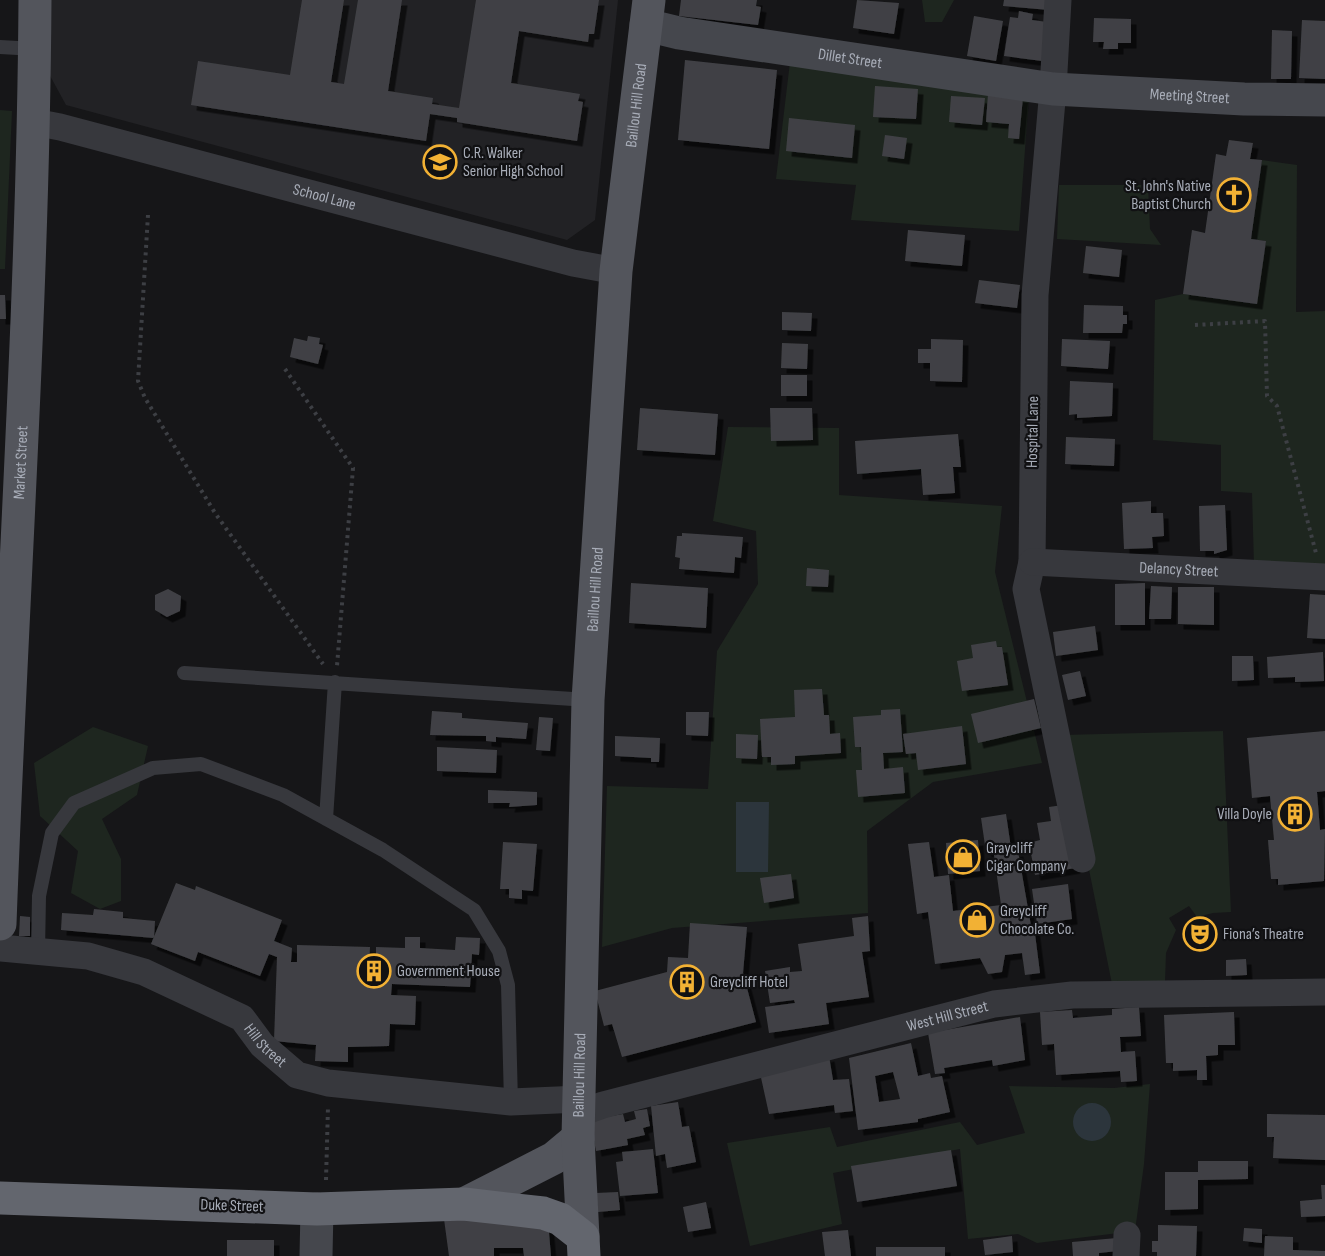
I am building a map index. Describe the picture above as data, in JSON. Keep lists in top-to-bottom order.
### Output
{
  "streets": {
    "highway": ["Duke Street"],
    "main road": ["Baillou Hill Road", "Market Street"],
    "street": [
      "Dillet Street",
      "Meeting Street",
      "School Lane",
      "Hospital Lane",
      "Delancy Street",
      "West Hill Street",
      "Hill Street"
    ]
  },
  "crossings": [
    ["Dillet Street", "Meeting Street"],
    ["Dillet Street", "Baillou Hill Road"],
    ["Dillet Street", "Hospital Lane"],
    ["Meeting Street", "Hospital Lane"],
    ["Baillou Hill Road", "School Lane"],
    ["Baillou Hill Road", "West Hill Street"],
    ["Baillou Hill Road", "Hill Street"],
    ["Baillou Hill Road", "Duke Street"],
    ["School Lane", "Market Street"],
    ["Hospital Lane", "Delancy Street"],
    ["Market Street", "Hill Street"],
    ["West Hill Street", "Hill Street"],
    ["West Hill Street", "Duke Street"],
    ["Hill Street", "Duke Street"]
  ],
  "places": {
    "school or university": ["C.R. Walker Senior High School"],
    "church": ["St. John's Native Baptist Church"],
    "building": ["Villa Doyle", "Government House", "Greycliff Hotel"],
    "shop": ["Graycliff Cigar Company", "Greycliff Chocolate Co."],
    "theatre": ["Fiona’s Theatre"]
  }
}
